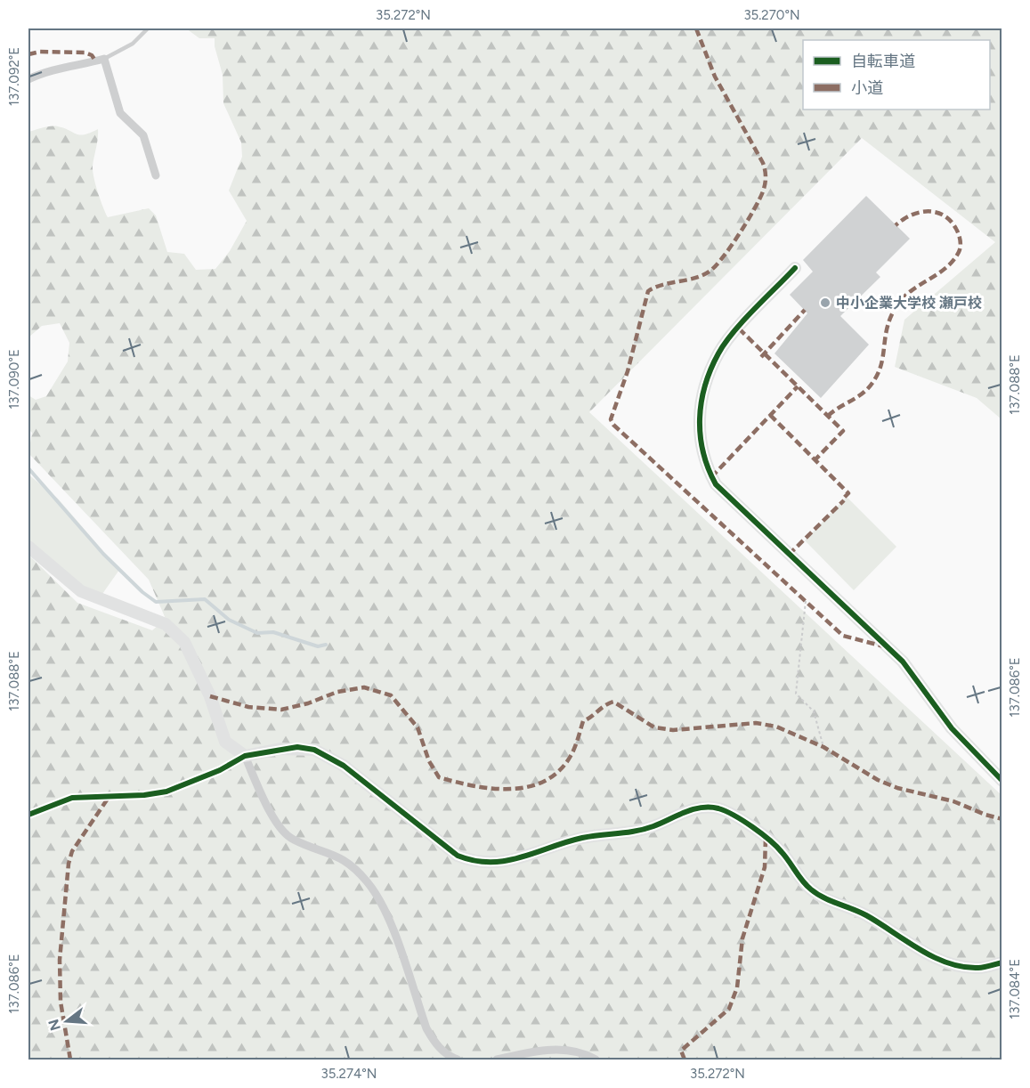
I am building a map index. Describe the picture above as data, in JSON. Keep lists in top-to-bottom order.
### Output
{
  "places": ["中小企業大学校 瀬戸校"],
  "legend": ["自転車道", "小道"],
  "north": "left",
  "coordinates": [
    "35.272°N",
    "35.270°N",
    "137.092°E",
    "137.090°E",
    "137.088°E",
    "137.086°E",
    "137.084°E",
    "35.274°N"
  ]
}
